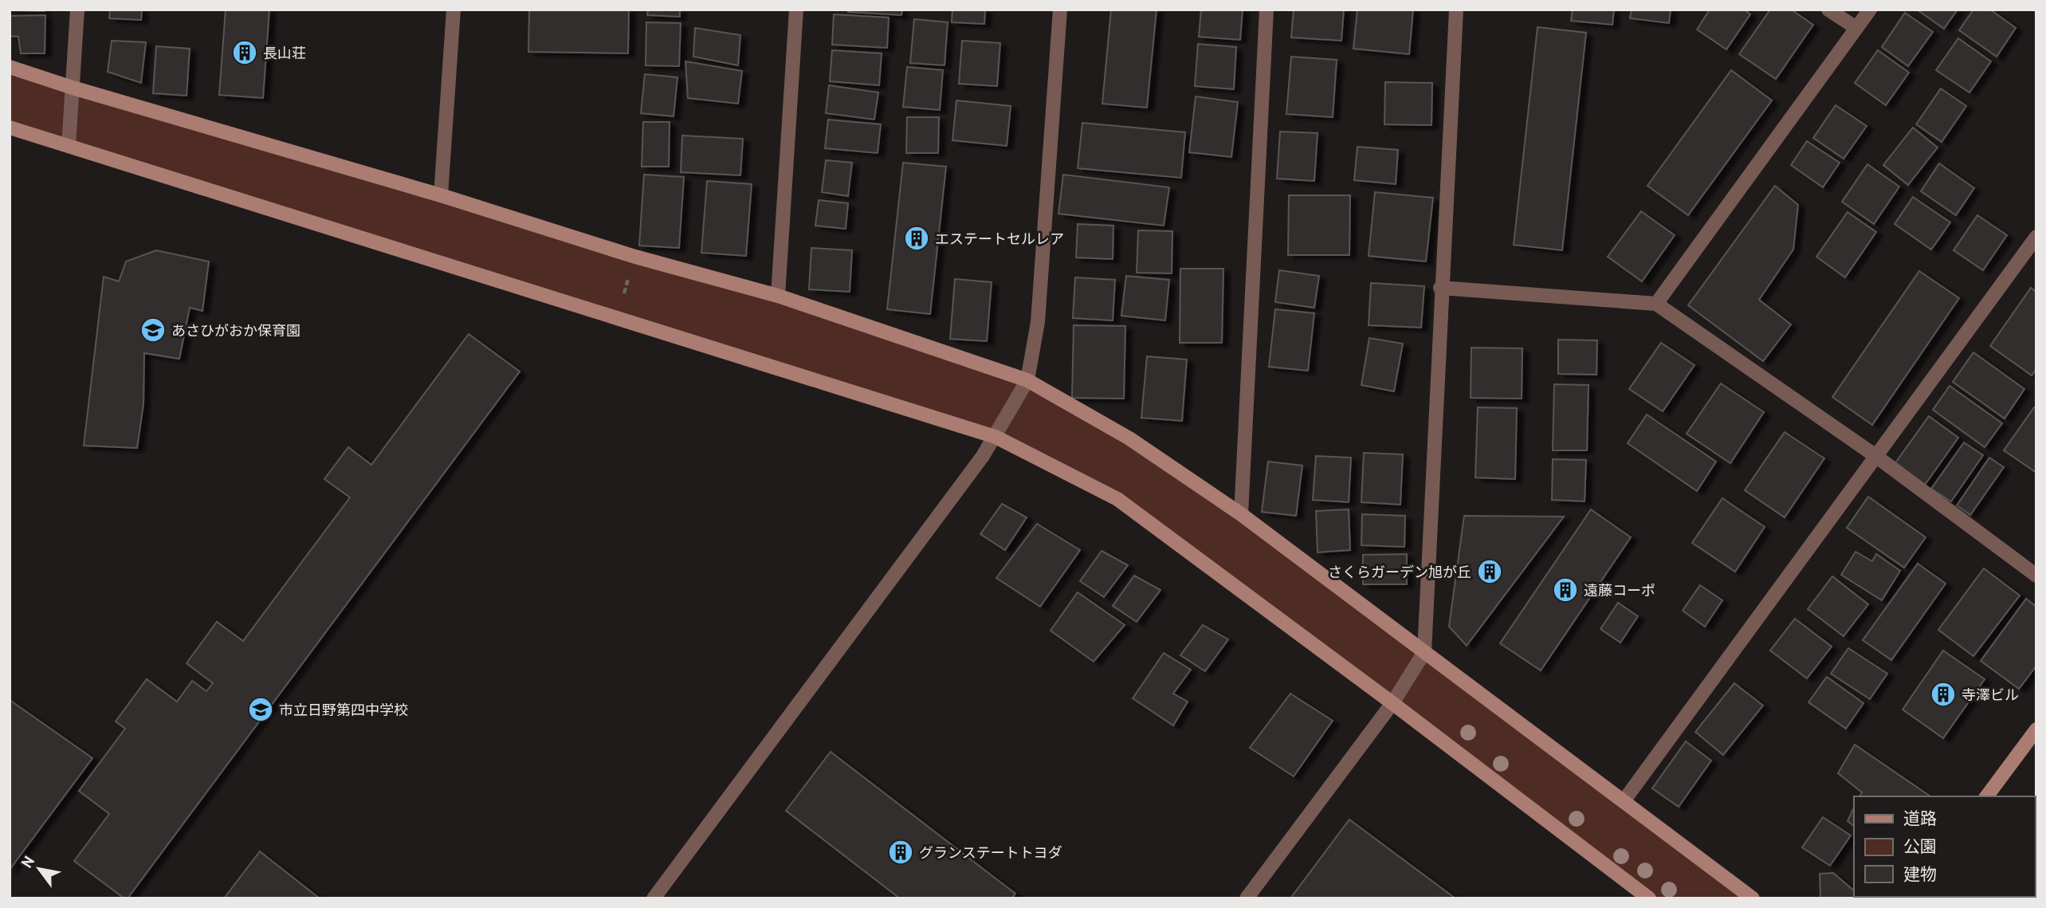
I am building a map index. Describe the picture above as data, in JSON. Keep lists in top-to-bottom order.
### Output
{
  "places": {
    "building": [
      "長山荘",
      "エステートセルレア",
      "さくらガーデン旭が丘",
      "遠藤コーポ",
      "寺澤ビル",
      "グランステートトヨダ"
    ],
    "school or university": ["あさひがおか保育園", "市立日野第四中学校"]
  },
  "legend": ["道路", "公園", "建物"],
  "north": "top left"
}
